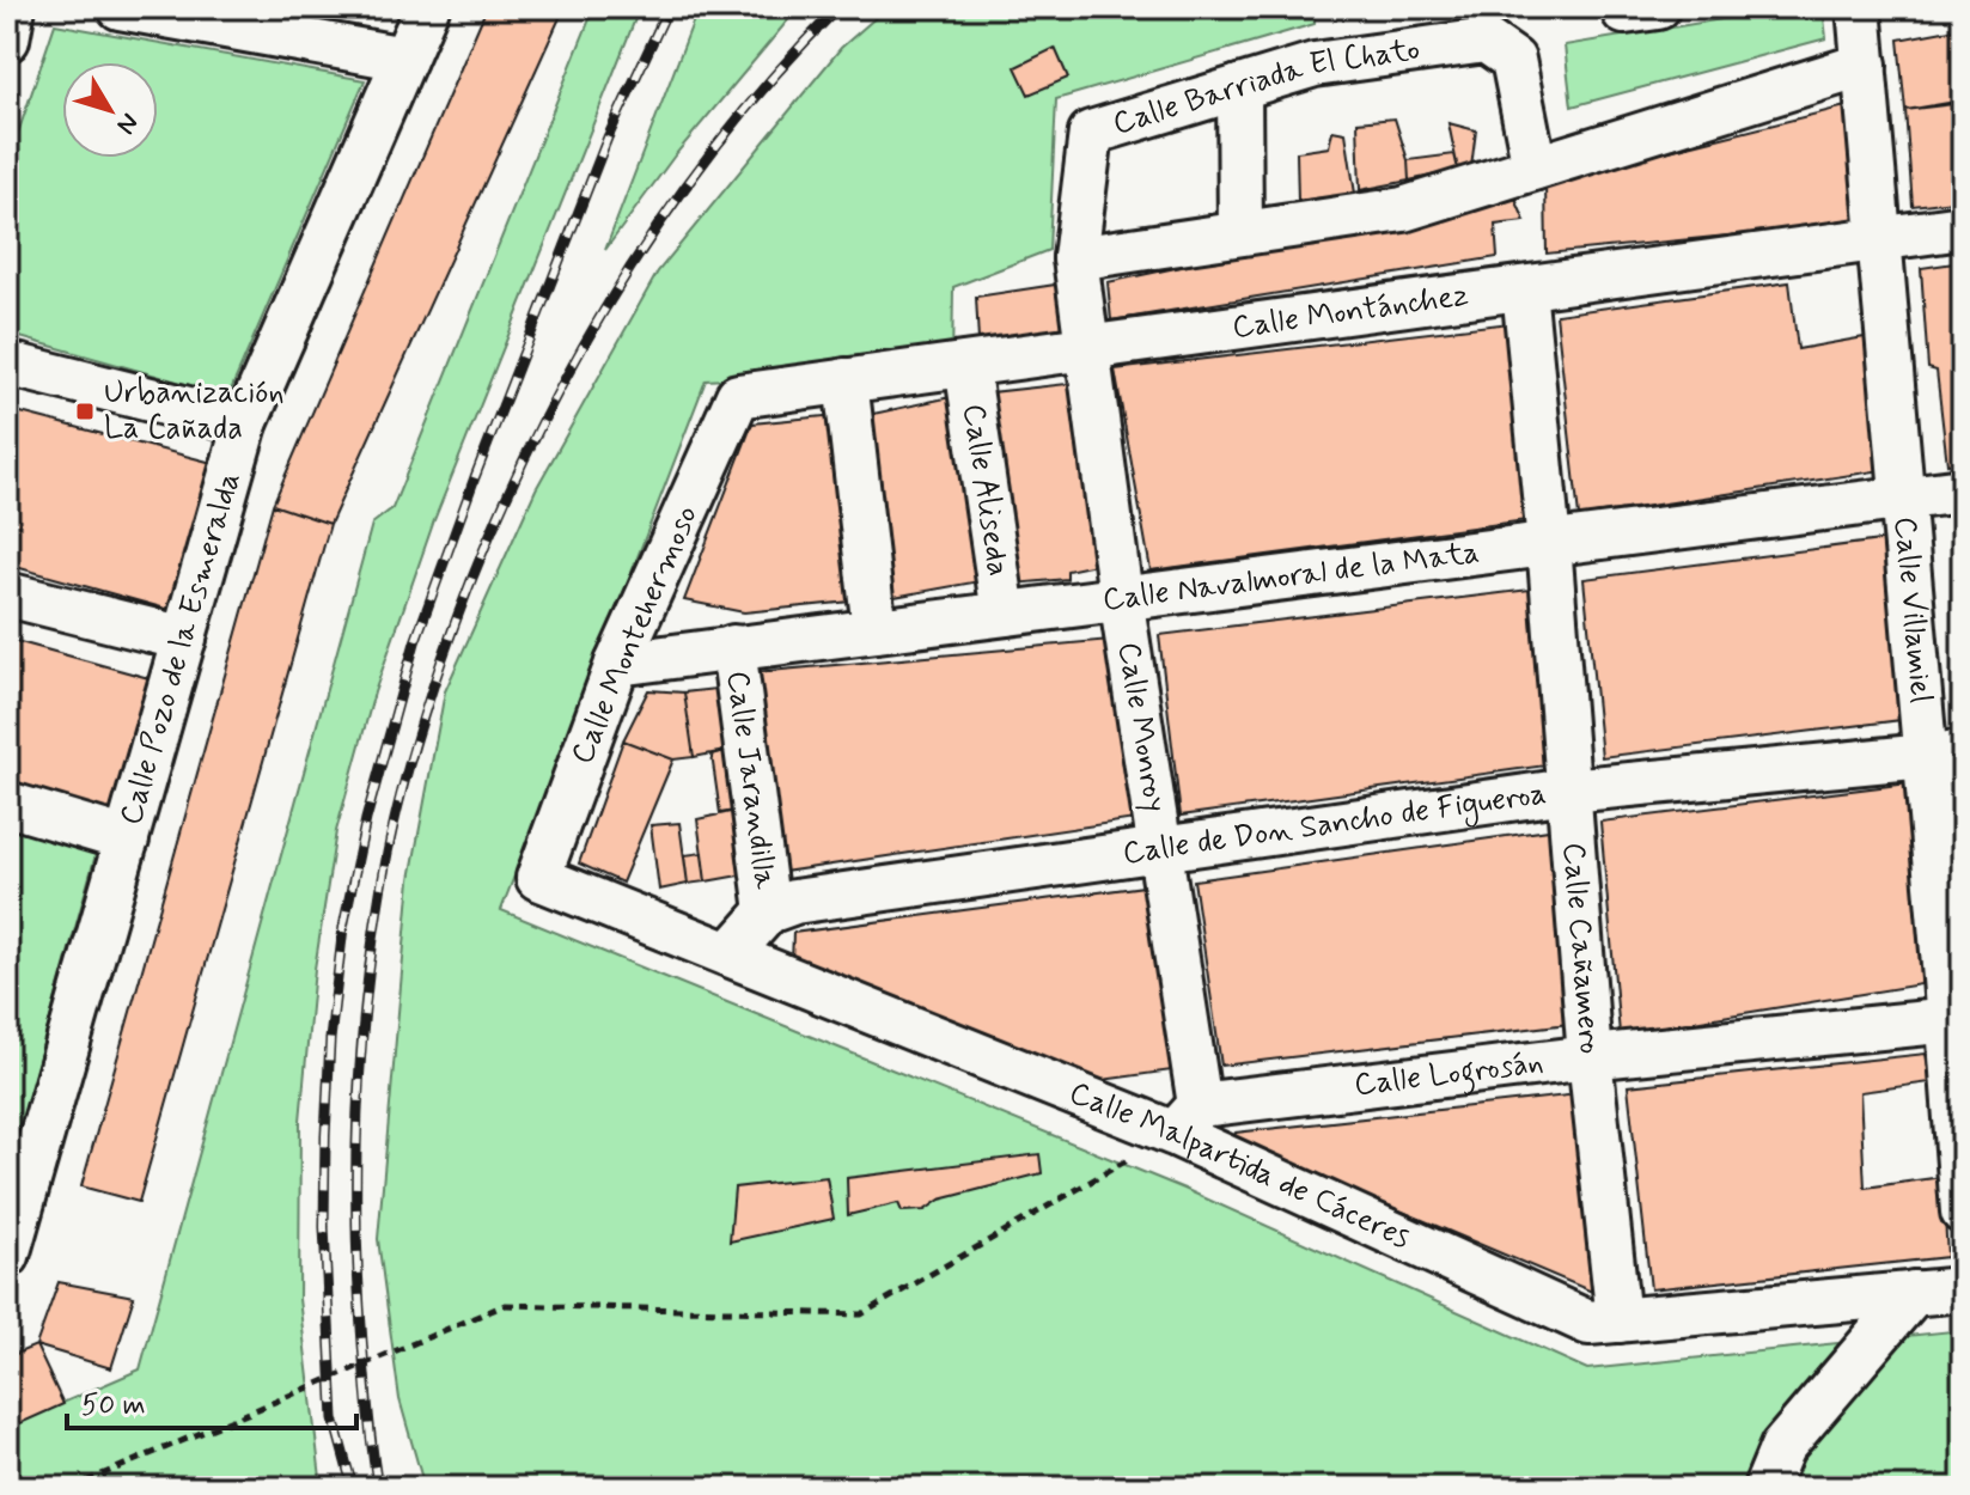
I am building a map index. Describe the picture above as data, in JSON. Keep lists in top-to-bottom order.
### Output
{
  "streets": {
    "street": [
      "Calle Barriada El Chato",
      "Calle Montánchez",
      "Calle Aliseda",
      "Calle Navalmoral de la Mata",
      "Calle Villamiel",
      "Calle Montehermoso",
      "Calle Pozo de la Esmeralda",
      "Calle Monroy",
      "Calle Jarandilla",
      "Calle de Don Sancho de Figueroa",
      "Calle Cañamero",
      "Calle Logrosán",
      "Calle Malpartida de Cáceres"
    ]
  },
  "crossings": [
    ["Calle Barriada El Chato", "Calle Montánchez"],
    ["Calle Barriada El Chato", "Calle Monroy"],
    ["Calle Montánchez", "Calle Aliseda"],
    ["Calle Montánchez", "Calle Villamiel"],
    ["Calle Montánchez", "Calle Montehermoso"],
    ["Calle Montánchez", "Calle Monroy"],
    ["Calle Montánchez", "Calle Cañamero"],
    ["Calle Aliseda", "Calle Navalmoral de la Mata"],
    ["Calle Navalmoral de la Mata", "Calle Villamiel"],
    ["Calle Navalmoral de la Mata", "Calle Montehermoso"],
    ["Calle Navalmoral de la Mata", "Calle Monroy"],
    ["Calle Navalmoral de la Mata", "Calle Jarandilla"],
    ["Calle Navalmoral de la Mata", "Calle Cañamero"],
    ["Calle Villamiel", "Calle de Don Sancho de Figueroa"],
    ["Calle Villamiel", "Calle Logrosán"],
    ["Calle Montehermoso", "Calle Malpartida de Cáceres"],
    ["Calle Monroy", "Calle de Don Sancho de Figueroa"],
    ["Calle Monroy", "Calle Logrosán"],
    ["Calle Monroy", "Calle Malpartida de Cáceres"],
    ["Calle Jarandilla", "Calle de Don Sancho de Figueroa"],
    ["Calle de Don Sancho de Figueroa", "Calle Cañamero"],
    ["Calle Cañamero", "Calle Logrosán"],
    ["Calle Cañamero", "Calle Malpartida de Cáceres"],
    ["Calle Logrosán", "Calle Malpartida de Cáceres"]
  ],
  "places": {
    "transit": ["Urbanización La Cañada"]
  },
  "scale_bar": "50 m",
  "north": "bottom right"
}
